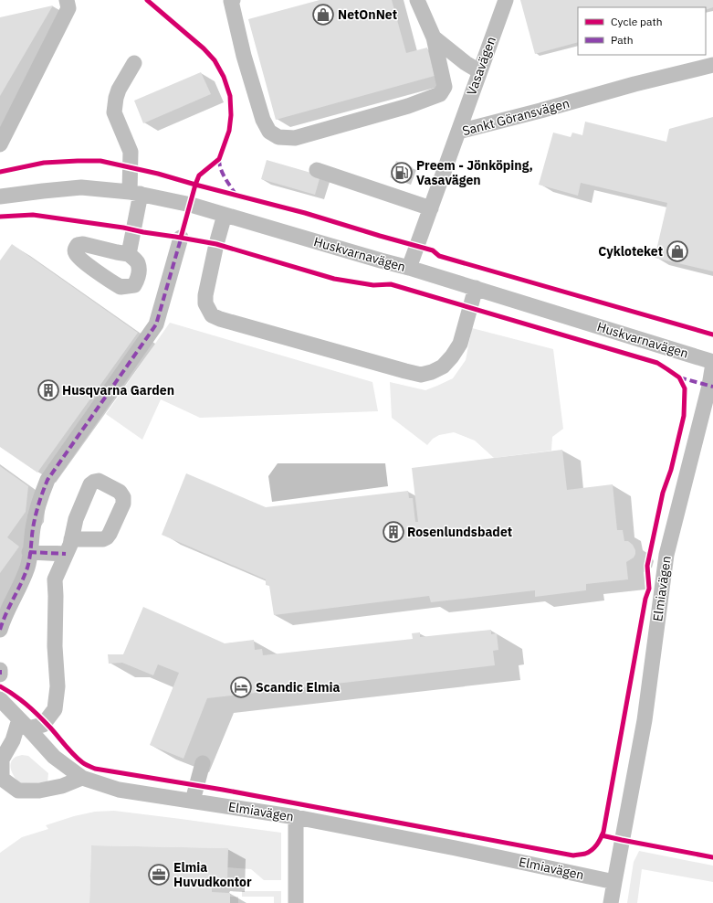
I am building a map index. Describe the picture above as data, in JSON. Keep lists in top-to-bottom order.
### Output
{
  "streets": {
    "street": [
      "Vasavägen",
      "Sankt Göransvägen",
      "Huskvarnavägen",
      "Elmiavägen"
    ]
  },
  "crossings": [
    ["Vasavägen", "Sankt Göransvägen"],
    ["Sankt Göransvägen", "Huskvarnavägen"],
    ["Huskvarnavägen", "Elmiavägen"]
  ],
  "places": {
    "shop": ["NetOnNet", "Cykloteket"],
    "fuel station": ["Preem - Jönköping, Vasavägen"],
    "building": ["Husqvarna Garden", "Rosenlundsbadet"],
    "hotel": ["Scandic Elmia"],
    "office": ["Elmia Huvudkontor"]
  },
  "legend": ["Cycle path", "Path"]
}
